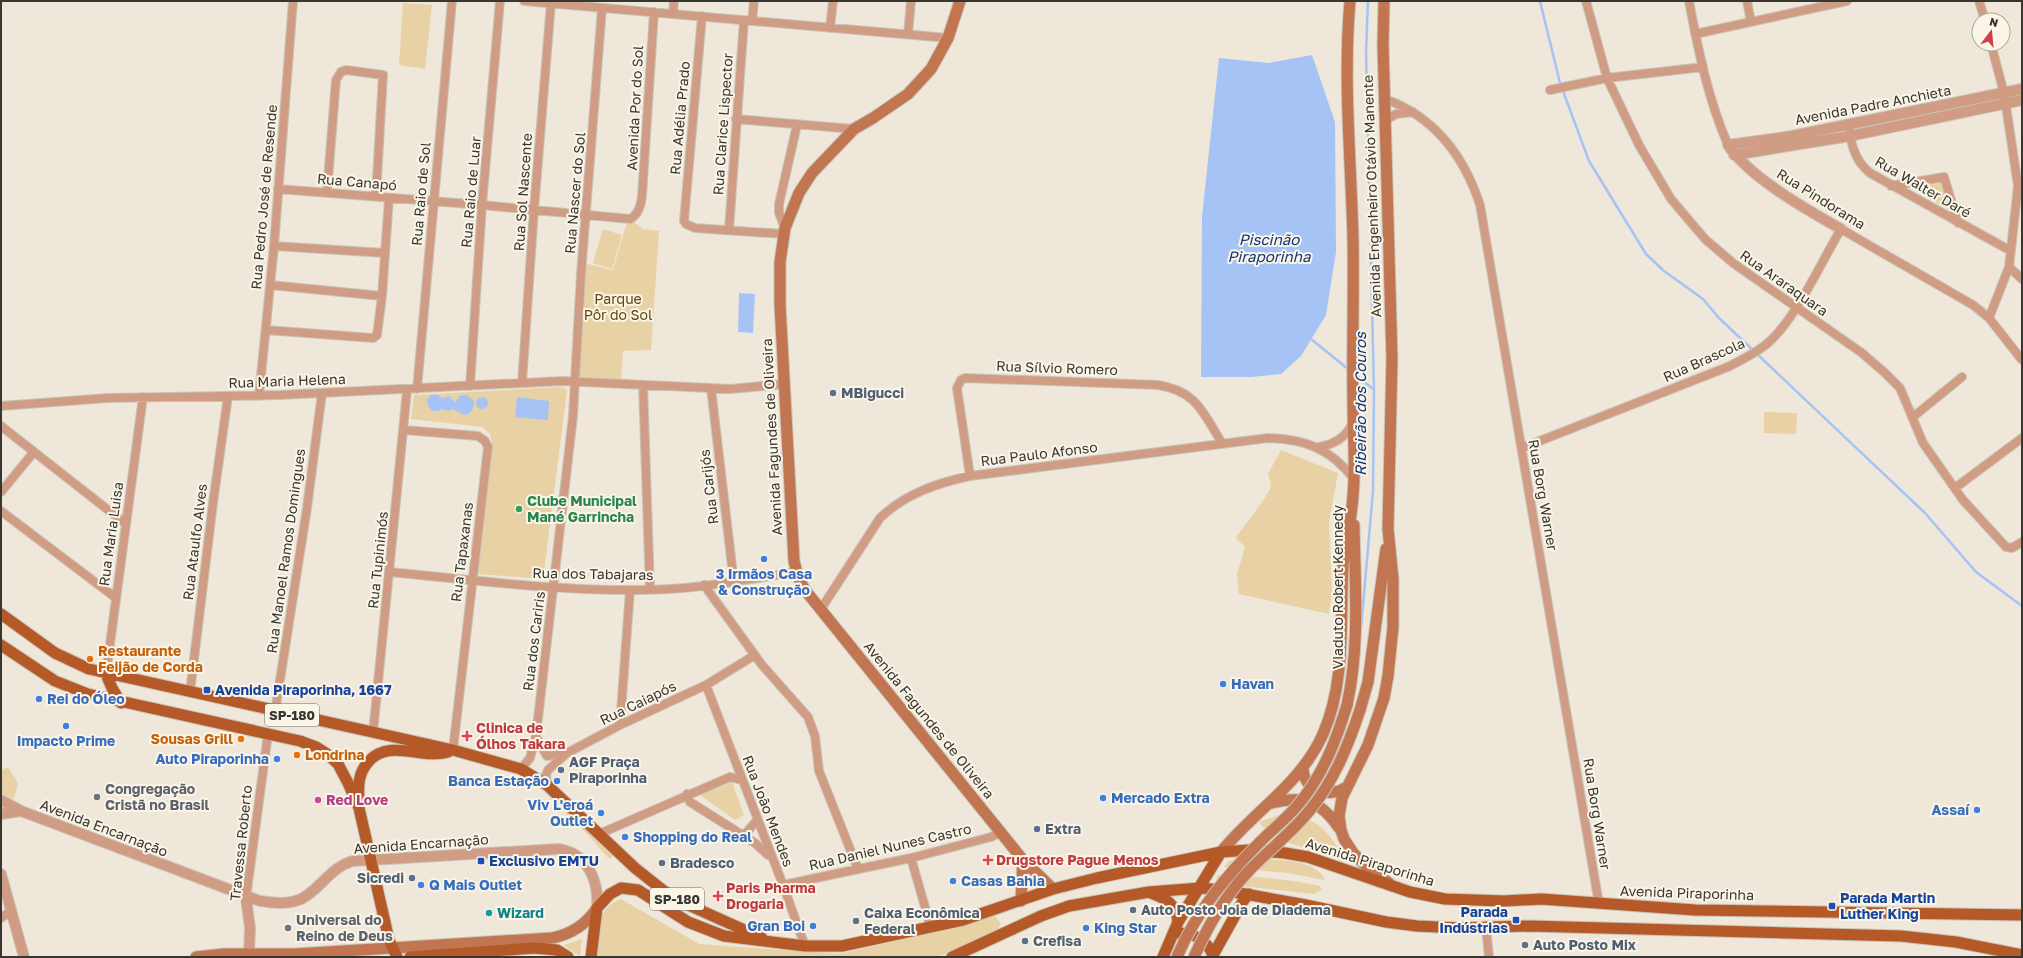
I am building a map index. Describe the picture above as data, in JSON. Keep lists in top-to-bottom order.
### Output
{
  "streets": {
    "main road": [
      "Avenida Engenheiro Otávio Manente",
      "Avenida Fagundes de Oliveira",
      "Viaduto Robert Kennedy",
      "SP-180",
      "Avenida Piraporinha"
    ],
    "street": [
      "Avenida Padre Anchieta",
      "Avenida Por do Sol",
      "Rua Adélia Prado",
      "Rua Clarice Lispector",
      "Rua Canapó",
      "Rua Walter Daré",
      "Rua Raio de Luar",
      "Rua Sol Nascente",
      "Rua Nascer do Sol",
      "Rua Raio de Sol",
      "Rua Pedro José de Resende",
      "Rua Pindorama",
      "Rua Araraquara",
      "Rua Brascola",
      "Rua Sílvio Romero",
      "Rua Maria Helena",
      "Rua Paulo Afonso",
      "Rua Carijós",
      "Rua Borg Warner",
      "Rua Maria Luisa",
      "Rua Ataulfo Alves",
      "Rua Manoel Ramos Domingues",
      "Rua Tapaxanas",
      "Rua Tupinimós",
      "Rua dos Tabajaras",
      "Rua dos Cariris",
      "Rua Caiapós",
      "Rua João Mendes",
      "Avenida Encarnação",
      "Travessa Roberto",
      "Rua Daniel Nunes Castro"
    ]
  },
  "crossings": [
    ["Avenida Padre Anchieta", "Rua Walter Daré"],
    ["Avenida Padre Anchieta", "Rua Pindorama"],
    ["Avenida Por do Sol", "Rua Canapó"],
    ["Rua Adélia Prado", "Rua Clarice Lispector"],
    ["Rua Canapó", "Rua Raio de Luar"],
    ["Rua Canapó", "Rua Sol Nascente"],
    ["Rua Canapó", "Rua Nascer do Sol"],
    ["Rua Canapó", "Rua Raio de Sol"],
    ["Rua Canapó", "Rua Pedro José de Resende"],
    ["Rua Raio de Luar", "Rua Maria Helena"],
    ["Rua Sol Nascente", "Rua Maria Helena"],
    ["Rua Nascer do Sol", "Rua Maria Helena"],
    ["Rua Nascer do Sol", "Rua dos Cariris"],
    ["Rua Raio de Sol", "Rua Maria Helena"],
    ["Avenida Engenheiro Otávio Manente", "Rua Paulo Afonso"],
    ["Avenida Engenheiro Otávio Manente", "Rua Borg Warner"],
    ["Avenida Engenheiro Otávio Manente", "Viaduto Robert Kennedy"],
    ["Avenida Engenheiro Otávio Manente", "Avenida Piraporinha"],
    ["Rua Pedro José de Resende", "Rua Maria Helena"],
    ["Rua Pindorama", "Rua Brascola"],
    ["Rua Araraquara", "Rua Brascola"],
    ["Rua Brascola", "Rua Borg Warner"],
    ["Rua Sílvio Romero", "Rua Paulo Afonso"],
    ["Rua Maria Helena", "Avenida Fagundes de Oliveira"],
    ["Rua Maria Helena", "Rua Carijós"],
    ["Rua Maria Helena", "Rua Maria Luisa"],
    ["Rua Maria Helena", "Rua Ataulfo Alves"],
    ["Rua Maria Helena", "Rua Manoel Ramos Domingues"],
    ["Rua Maria Helena", "Rua Tupinimós"],
    ["Rua Maria Helena", "Rua dos Cariris"],
    ["Avenida Fagundes de Oliveira", "Rua Paulo Afonso"],
    ["Avenida Fagundes de Oliveira", "Rua dos Tabajaras"],
    ["Avenida Fagundes de Oliveira", "Rua Daniel Nunes Castro"],
    ["Avenida Fagundes de Oliveira", "Avenida Piraporinha"],
    ["Rua Carijós", "Rua dos Tabajaras"],
    ["Rua Borg Warner", "Avenida Piraporinha"],
    ["Rua Maria Luisa", "Avenida Piraporinha"],
    ["Rua Ataulfo Alves", "Avenida Piraporinha"],
    ["Rua Manoel Ramos Domingues", "Avenida Piraporinha"],
    ["Rua Tapaxanas", "Rua Tupinimós"],
    ["Rua Tapaxanas", "Rua dos Tabajaras"],
    ["Rua Tapaxanas", "Avenida Piraporinha"],
    ["Rua Tupinimós", "Rua dos Tabajaras"],
    ["Rua Tupinimós", "Avenida Piraporinha"],
    ["Rua dos Tabajaras", "Rua dos Cariris"],
    ["Rua dos Cariris", "Avenida Piraporinha"],
    ["Rua Caiapós", "Rua João Mendes"],
    ["Rua Caiapós", "Avenida Piraporinha"],
    ["SP-180", "Avenida Encarnação"],
    ["SP-180", "Travessa Roberto"],
    ["Rua João Mendes", "Rua Daniel Nunes Castro"],
    ["Rua João Mendes", "Avenida Piraporinha"],
    ["Avenida Encarnação", "Travessa Roberto"],
    ["Avenida Encarnação", "Avenida Piraporinha"]
  ],
  "water": ["Piscinão Piraporinha", "Ribeirão dos Couros"],
  "parks": ["Parque Pôr do Sol"],
  "places": {
    "other": [
      "MBigucci",
      "Clube Municipal Mané Garrincha",
      "3 Irmãos Casa & Construção",
      "Restaurante Feijão de Corda",
      "Havan",
      "Rei do Óleo",
      "Impacto Prime",
      "Sousas Grill",
      "Londrina",
      "Auto Piraporinha",
      "AGF Praça Piraporinha",
      "Banca Estação",
      "Congregação Cristã no Brasil",
      "Mercado Extra",
      "Red Love",
      "Assaí",
      "Viv L'eroá Outlet",
      "Extra",
      "Shopping do Real",
      "Bradesco",
      "Sicredi",
      "Casas Bahia",
      "Q Mais Outlet",
      "Auto Posto Joia de Diadema",
      "Wizard",
      "Caixa Econômica Federal",
      "Gran Boi",
      "Universal do Reino de Deus",
      "King Star",
      "Crefisa",
      "Auto Posto Mix"
    ],
    "transit": [
      "Avenida Piraporinha, 1667",
      "Exclusivo EMTU",
      "Parada Martin Luther King",
      "Parada Indústrias"
    ],
    "health": ["Clinica de Ólhos Takara", "Drugstore Pague Menos", "Paris Pharma Drogaria"]
  },
  "north": "top"
}
